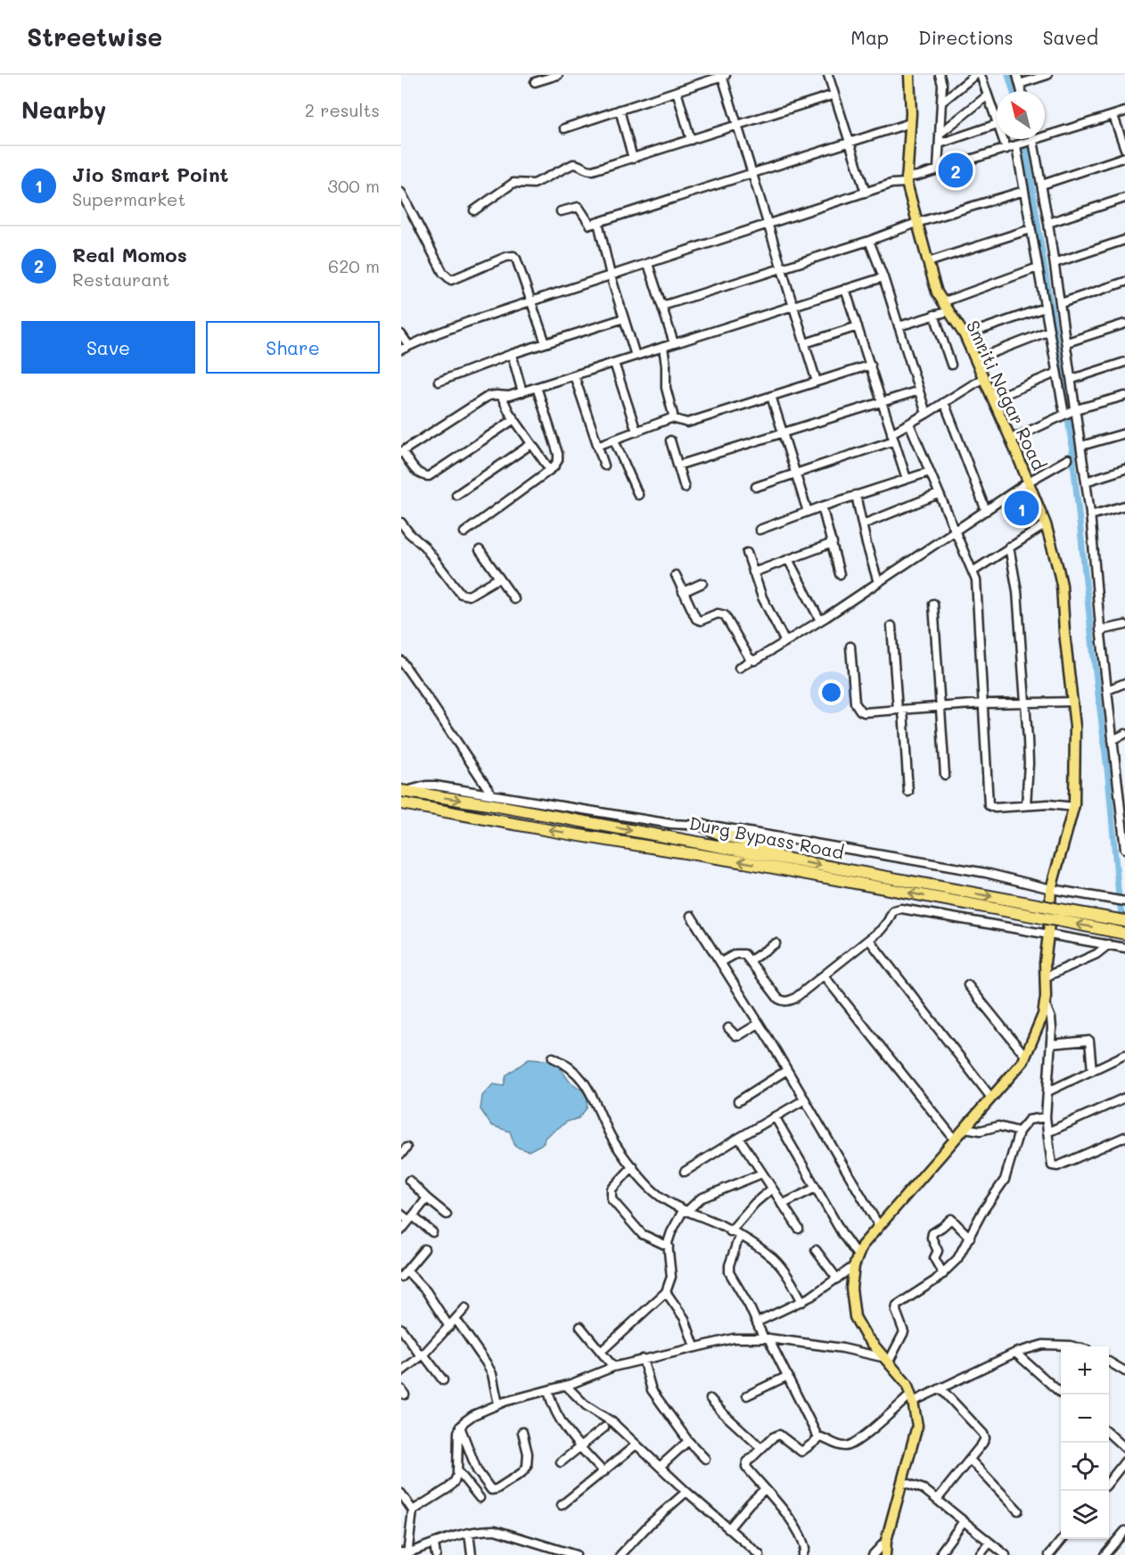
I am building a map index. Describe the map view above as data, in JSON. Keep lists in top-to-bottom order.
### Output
{
  "streets": {
    "highway": ["Durg Bypass Road"],
    "main road": ["Smriti Nagar Road"]
  },
  "north": "top left",
  "page": {
    "header": "Streetwise",
    "nav": ["Map", "Directions", "Saved"],
    "heading": ["Nearby", "2 results"],
    "list": [
      {
        "mark": "1",
        "name": "Jio Smart Point",
        "note": "Supermarket",
        "value": "300 m"
      },
      {
        "mark": "2",
        "name": "Real Momos",
        "note": "Restaurant",
        "value": "620 m"
      }
    ],
    "pins": ["2", "1"],
    "buttons": ["Save", "Share"],
    "map_buttons": ["+", "−"]
  }
}
